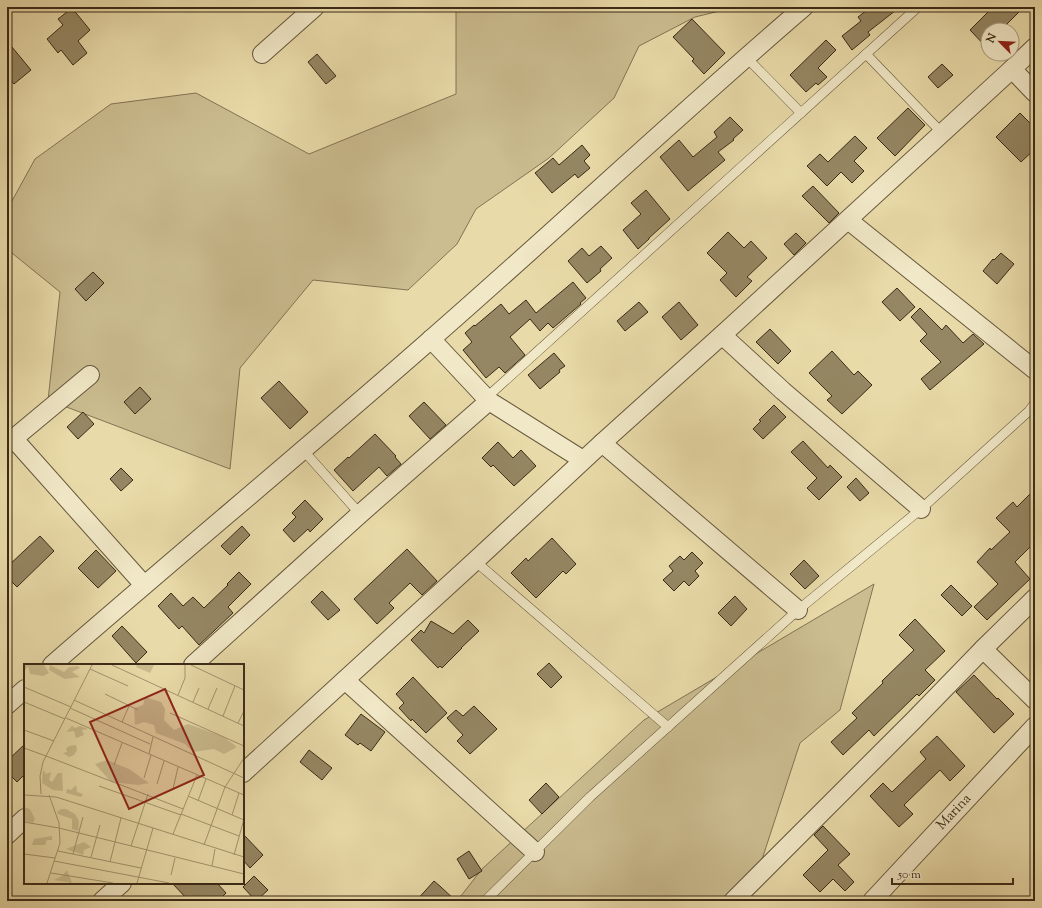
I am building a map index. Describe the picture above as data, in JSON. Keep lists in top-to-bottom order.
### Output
{
  "streets": {
    "street": ["Marina"]
  },
  "scale_bar": "50 m",
  "north": "top left"
}
